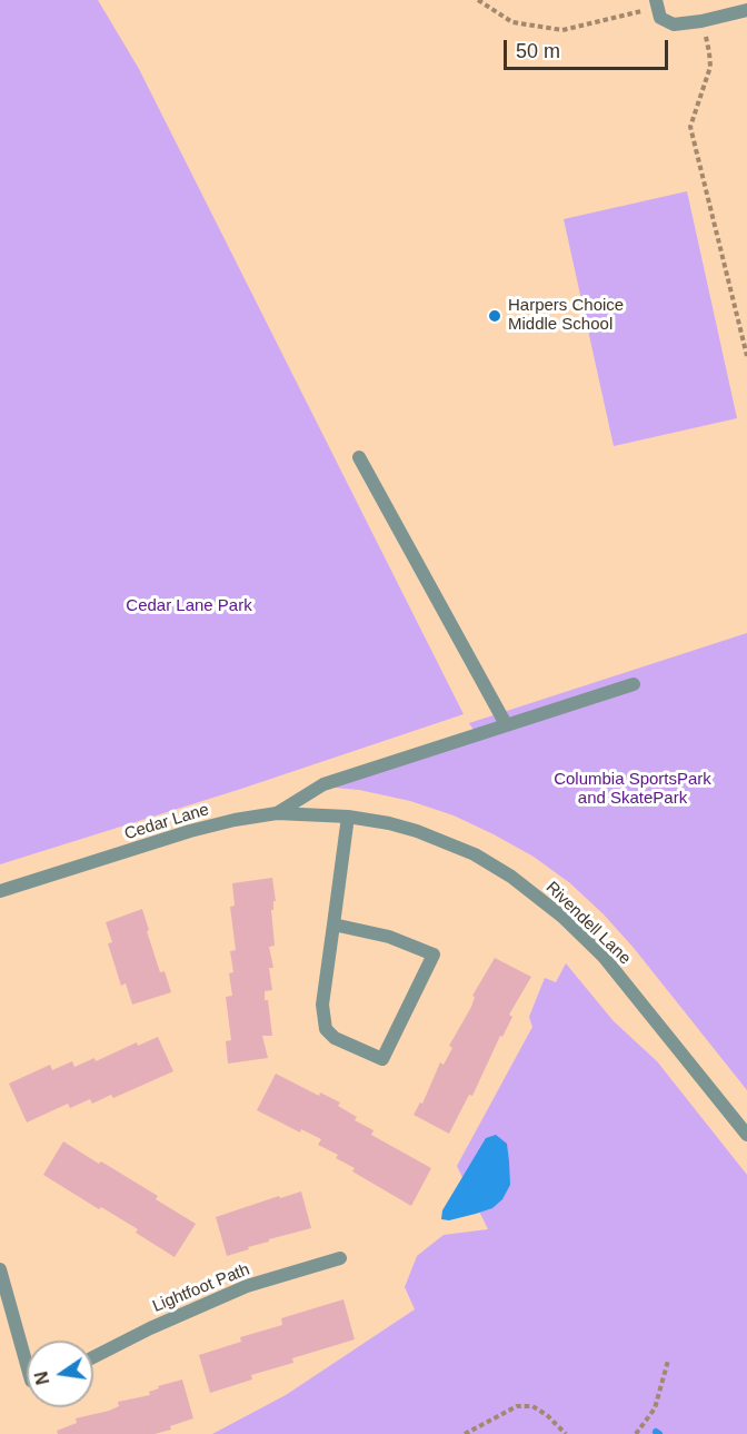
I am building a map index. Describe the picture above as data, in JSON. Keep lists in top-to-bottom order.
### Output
{
  "streets": {
    "street": ["Cedar Lane", "Rivendell Lane", "Lightfoot Path"]
  },
  "crossings": [
    ["Cedar Lane", "Rivendell Lane"]
  ],
  "parks": ["Cedar Lane Park", "Columbia SportsPark and SkatePark"],
  "places": ["Harpers Choice Middle School"],
  "scale_bar": "50 m",
  "north": "left"
}
